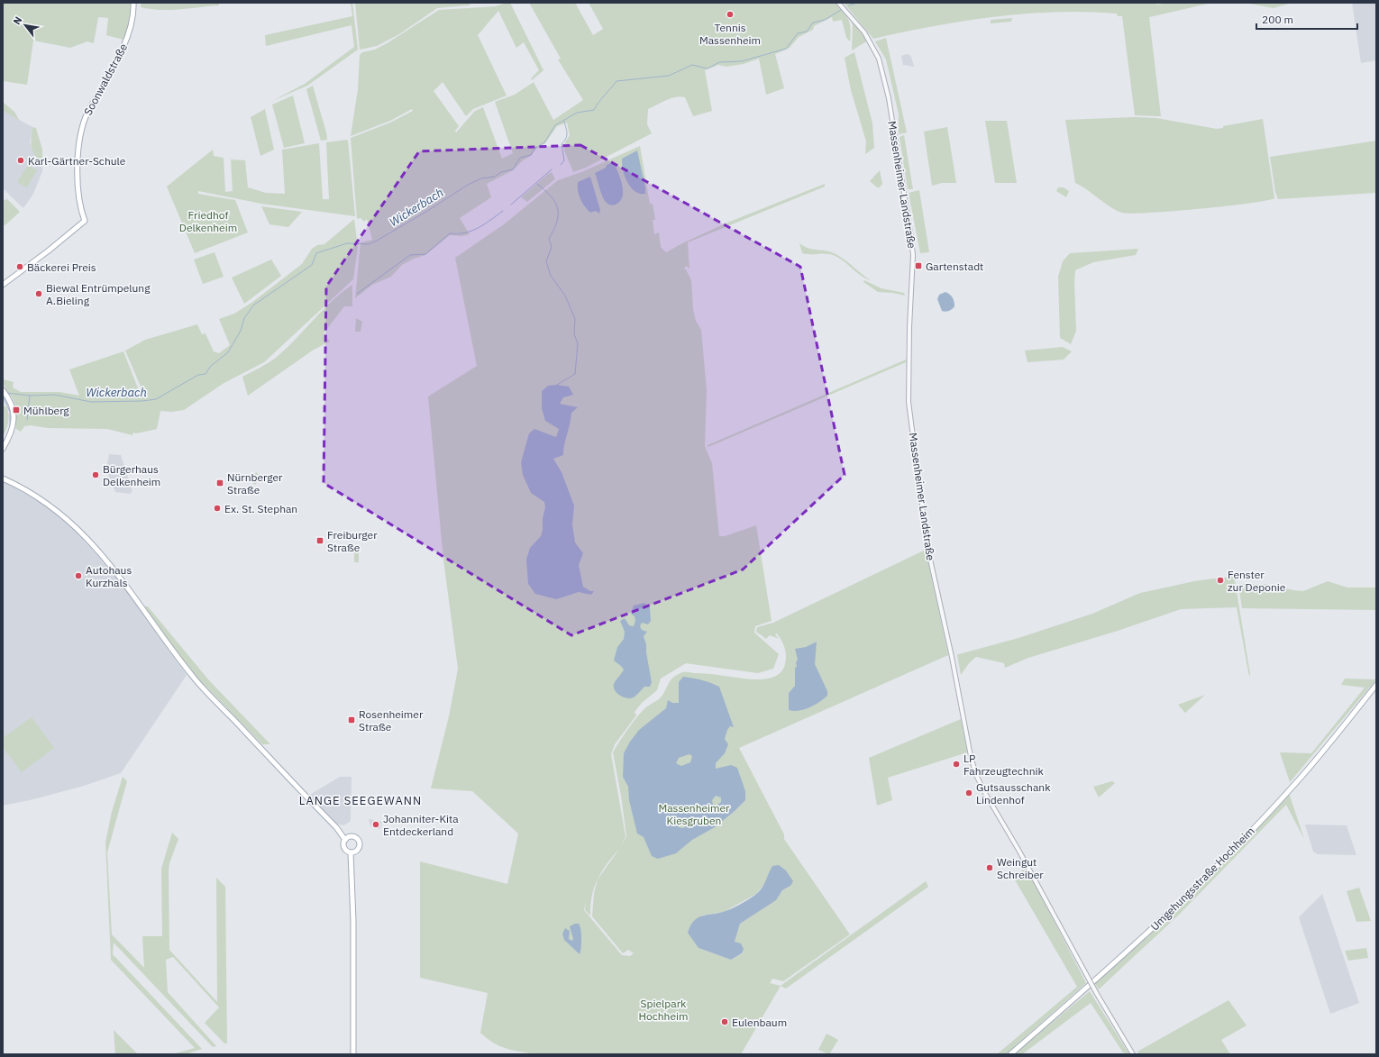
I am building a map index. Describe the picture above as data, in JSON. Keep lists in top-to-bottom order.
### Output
{
  "streets": {
    "main road": ["Soonwaldstraße", "Umgehungsstraße Hochheim"],
    "street": ["Massenheimer Landstraße"]
  },
  "districts": ["LANGE SEEGEWANN"],
  "water": ["Wickerbach"],
  "parks": ["Friedhof Delkenheim", "Massenheimer Kiesgruben", "Spielpark Hochheim"],
  "places": {
    "other": [
      "Tennis Massenheim",
      "Karl-Gärtner-Schule",
      "Bäckerei Preis",
      "Biewal Entrümpelung A.Bieling",
      "Bürgerhaus Delkenheim",
      "Ex. St. Stephan",
      "Autohaus Kurzhals",
      "Fenster zur Deponie",
      "LP Fahrzeugtechnik",
      "Gutsausschank Lindenhof",
      "Johanniter-Kita Entdeckerland",
      "Weingut Schreiber",
      "Eulenbaum"
    ],
    "transit": [
      "Gartenstadt",
      "Mühlberg",
      "Nürnberger Straße",
      "Freiburger Straße",
      "Rosenheimer Straße"
    ]
  },
  "scale_bar": "200 m",
  "north": "top left"
}
